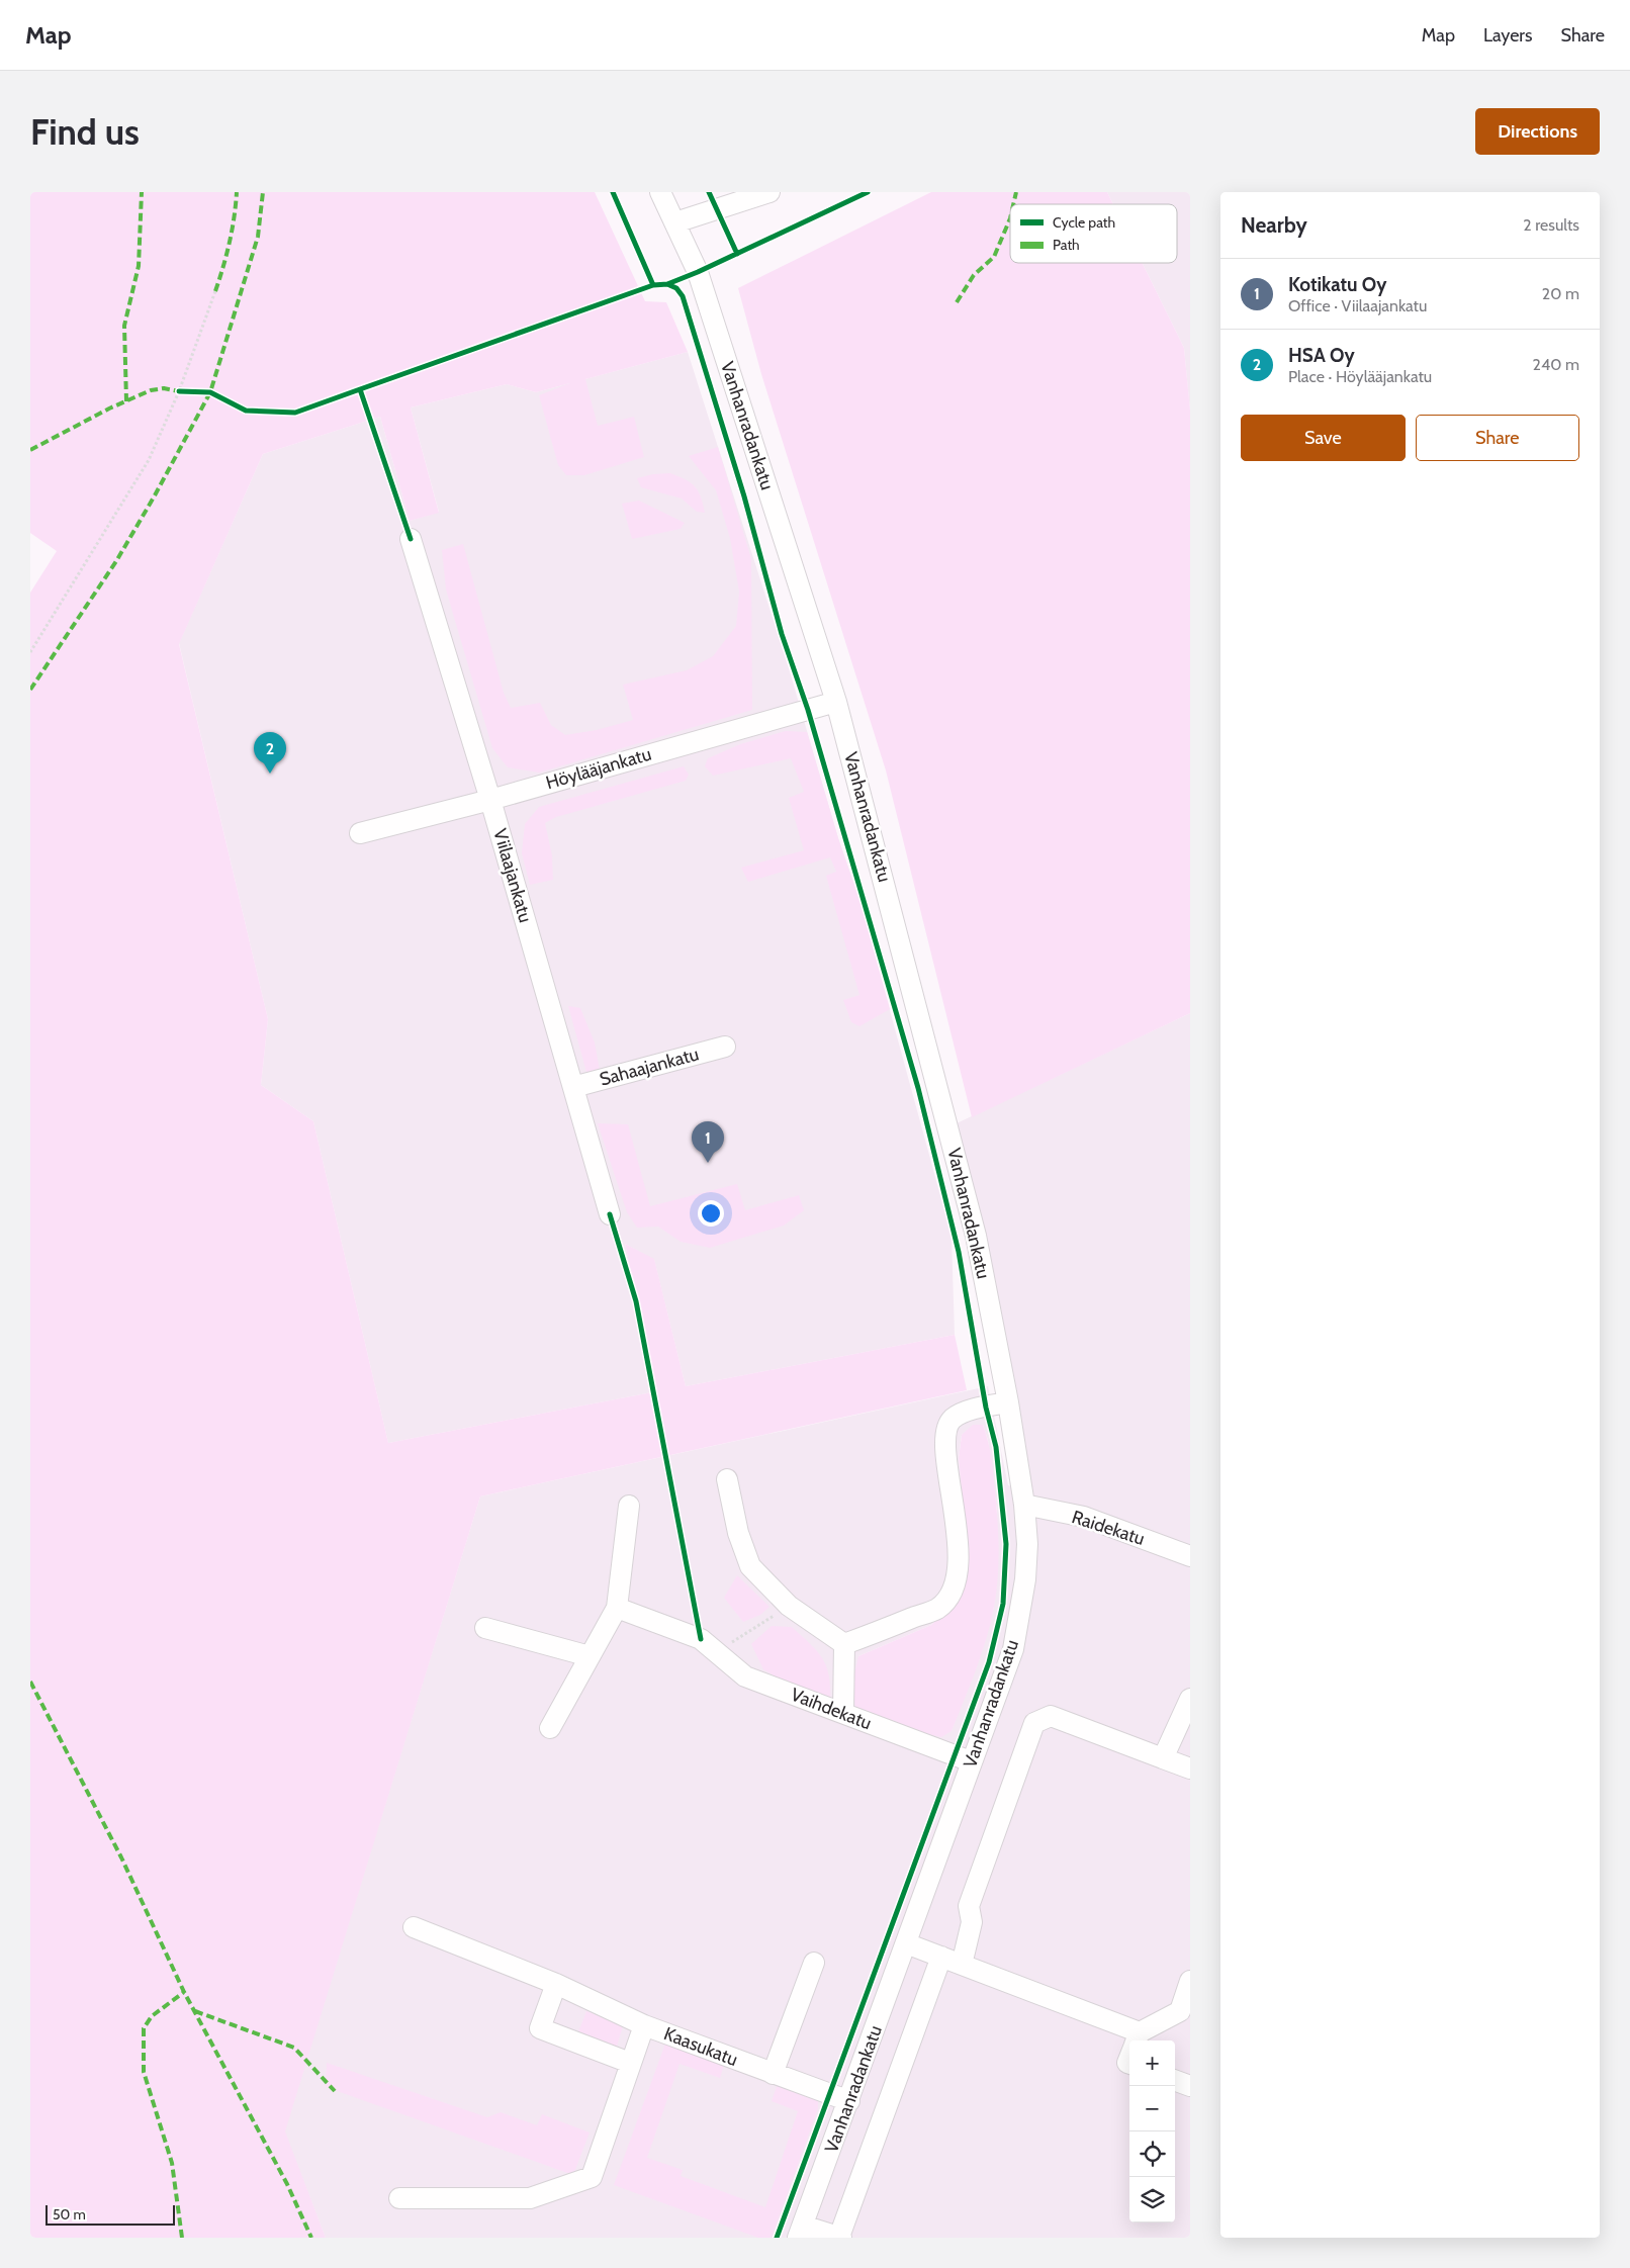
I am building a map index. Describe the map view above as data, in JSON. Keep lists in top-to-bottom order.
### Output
{
  "streets": {
    "street": [
      "Vanhanradankatu",
      "Höylääjankatu",
      "Viilaajankatu",
      "Sahaajankatu",
      "Raidekatu",
      "Vaihdekatu",
      "Kaasukatu"
    ]
  },
  "crossings": [
    ["Vanhanradankatu", "Höylääjankatu"],
    ["Vanhanradankatu", "Raidekatu"],
    ["Vanhanradankatu", "Vaihdekatu"],
    ["Vanhanradankatu", "Kaasukatu"],
    ["Höylääjankatu", "Viilaajankatu"],
    ["Viilaajankatu", "Sahaajankatu"]
  ],
  "legend": ["Cycle path", "Path"],
  "scale_bar": "50 m",
  "page": {
    "header": "Map",
    "nav": ["Map", "Layers", "Share"],
    "buttons": [
      "Directions",
      ["Save", "Share"]
    ],
    "title": "Find us",
    "heading": ["Nearby", "2 results"],
    "list": [
      {
        "mark": "1",
        "name": "Kotikatu Oy",
        "note": "Office · Viilaajankatu",
        "value": "20 m"
      },
      {
        "mark": "2",
        "name": "HSA Oy",
        "note": "Place · Höylääjankatu",
        "value": "240 m"
      }
    ],
    "pins": ["2", "1"],
    "map_buttons": ["+", "−"],
    "scale": "50 m"
  }
}
